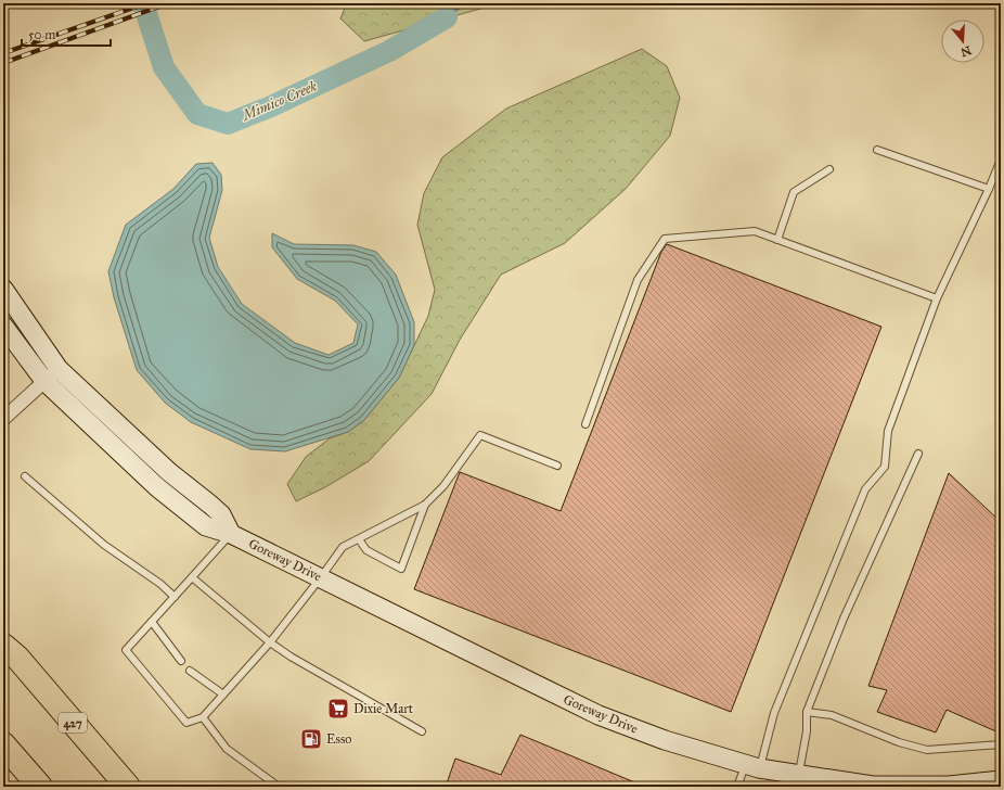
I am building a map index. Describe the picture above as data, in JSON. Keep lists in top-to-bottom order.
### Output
{
  "streets": {
    "highway": ["427"],
    "main road": ["Goreway Drive"]
  },
  "water": ["Mimico Creek"],
  "places": {
    "supermarket": ["Dixie Mart"],
    "fuel station": ["Esso"]
  },
  "scale_bar": "50 m",
  "north": "bottom"
}
